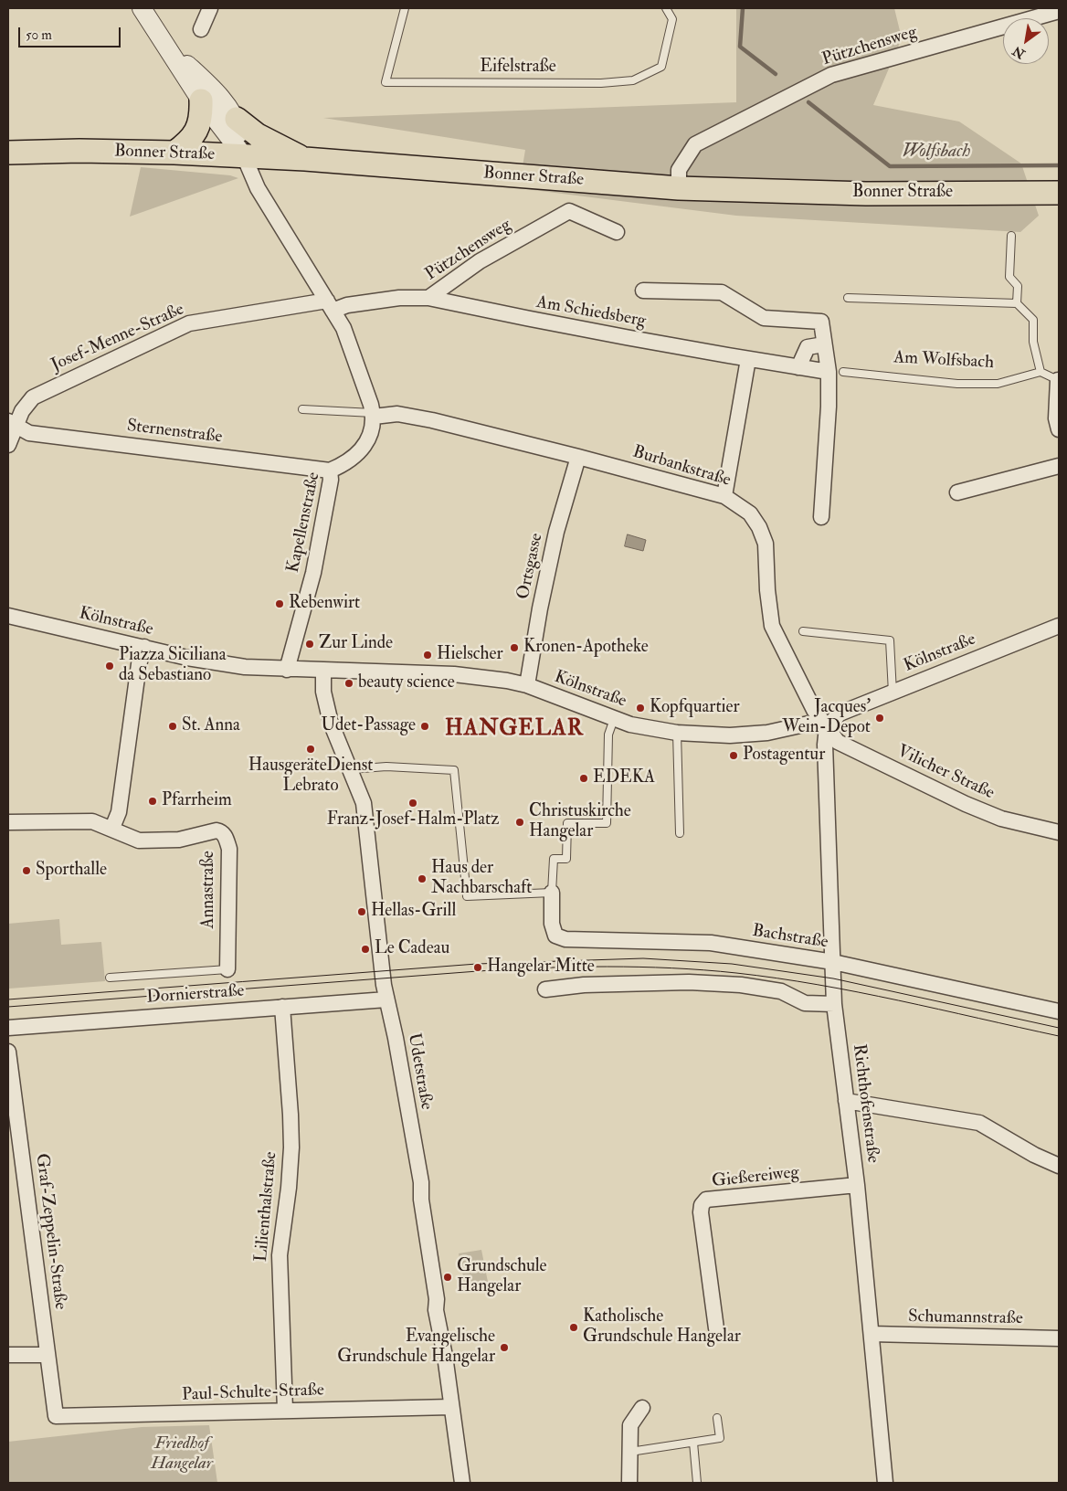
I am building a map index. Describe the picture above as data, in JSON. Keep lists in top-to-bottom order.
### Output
{
  "streets": {
    "main road": ["Bonner Straße"],
    "street": [
      "Pützchensweg",
      "Am Schiedsberg",
      "Josef-Menne-Straße",
      "Sternenstraße",
      "Burbankstraße",
      "Kapellenstraße",
      "Ortsgasse",
      "Kölnstraße",
      "Vilicher Straße",
      "Annastraße",
      "Bachstraße",
      "Dornierstraße",
      "Udetstraße",
      "Richthofenstraße",
      "Gießereiweg",
      "Lilienthalstraße",
      "Graf-Zeppelin-Straße",
      "Schumannstraße",
      "Paul-Schulte-Straße"
    ],
    "lane": ["Eifelstraße", "Am Wolfsbach"]
  },
  "crossings": [
    ["Pützchensweg", "Bonner Straße"],
    ["Pützchensweg", "Am Schiedsberg"],
    ["Pützchensweg", "Josef-Menne-Straße"],
    ["Am Schiedsberg", "Am Wolfsbach"],
    ["Josef-Menne-Straße", "Sternenstraße"],
    ["Sternenstraße", "Kapellenstraße"],
    ["Burbankstraße", "Kapellenstraße"],
    ["Burbankstraße", "Ortsgasse"],
    ["Burbankstraße", "Kölnstraße"],
    ["Burbankstraße", "Vilicher Straße"],
    ["Burbankstraße", "Richthofenstraße"],
    ["Kapellenstraße", "Kölnstraße"],
    ["Ortsgasse", "Kölnstraße"],
    ["Kölnstraße", "Vilicher Straße"],
    ["Kölnstraße", "Udetstraße"],
    ["Kölnstraße", "Richthofenstraße"],
    ["Vilicher Straße", "Richthofenstraße"],
    ["Bachstraße", "Richthofenstraße"],
    ["Dornierstraße", "Udetstraße"],
    ["Dornierstraße", "Lilienthalstraße"],
    ["Udetstraße", "Paul-Schulte-Straße"],
    ["Richthofenstraße", "Gießereiweg"],
    ["Richthofenstraße", "Schumannstraße"],
    ["Lilienthalstraße", "Paul-Schulte-Straße"],
    ["Graf-Zeppelin-Straße", "Paul-Schulte-Straße"]
  ],
  "districts": ["HANGELAR"],
  "water": ["Wolfsbach"],
  "parks": ["Friedhof Hangelar"],
  "places": [
    "Rebenwirt",
    "Zur Linde",
    "Kronen-Apotheke",
    "Hielscher",
    "Piazza Siciliana da Sebastiano",
    "beauty science",
    "Kopfquartier",
    "Jacques' Wein-Depot",
    "St. Anna",
    "Udet-Passage",
    "HausgeräteDienst Lebrato",
    "Postagentur",
    "EDEKA",
    "Pfarrheim",
    "Franz-Josef-Halm-Platz",
    "Christuskirche Hangelar",
    "Sporthalle",
    "Haus der Nachbarschaft",
    "Hellas-Grill",
    "Le Cadeau",
    "Hangelar Mitte",
    "Grundschule Hangelar",
    "Katholische Grundschule Hangelar",
    "Evangelische Grundschule Hangelar"
  ],
  "scale_bar": "50 m",
  "north": "bottom left"
}
